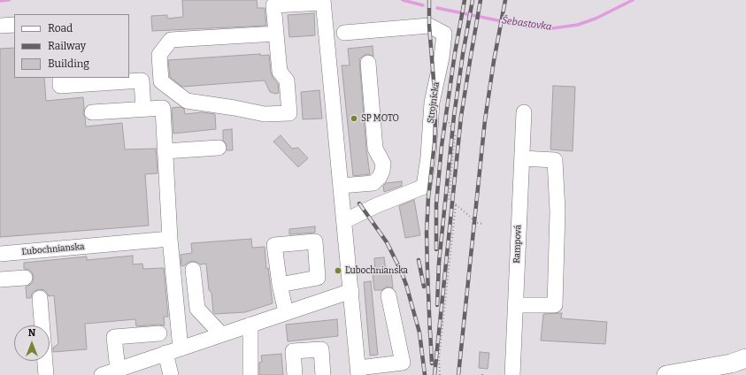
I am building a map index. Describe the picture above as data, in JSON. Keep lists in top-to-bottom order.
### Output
{
  "streets": {
    "street": ["Strojnícka", "Rampová", "Ľubochnianska"]
  },
  "water": ["Šebastovka"],
  "places": ["SP MOTO", "Ľubochnianska"],
  "legend": ["Road", "Railway", "Building"],
  "north": "top"
}
